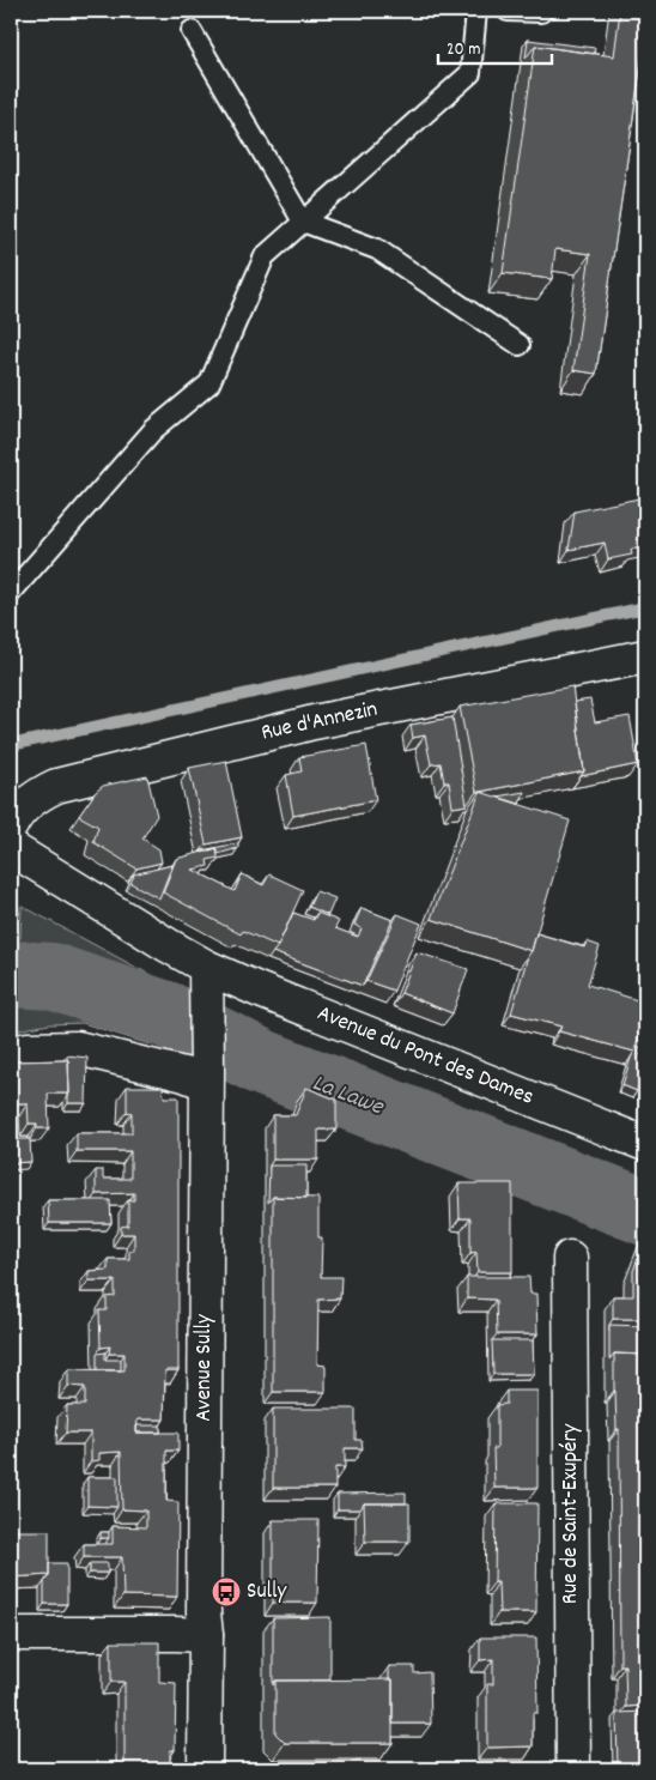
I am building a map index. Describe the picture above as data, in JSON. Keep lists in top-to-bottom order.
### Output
{
  "streets": {
    "street": [
      "Rue d'Annezin",
      "Avenue du Pont des Dames",
      "Avenue Sully",
      "Rue de Saint-Exupéry"
    ]
  },
  "crossings": [
    ["Rue d'Annezin", "Avenue du Pont des Dames"],
    ["Avenue du Pont des Dames", "Avenue Sully"]
  ],
  "water": ["La Lawe"],
  "places": {
    "bus stop": ["Sully"]
  },
  "scale_bar": "20 m"
}
